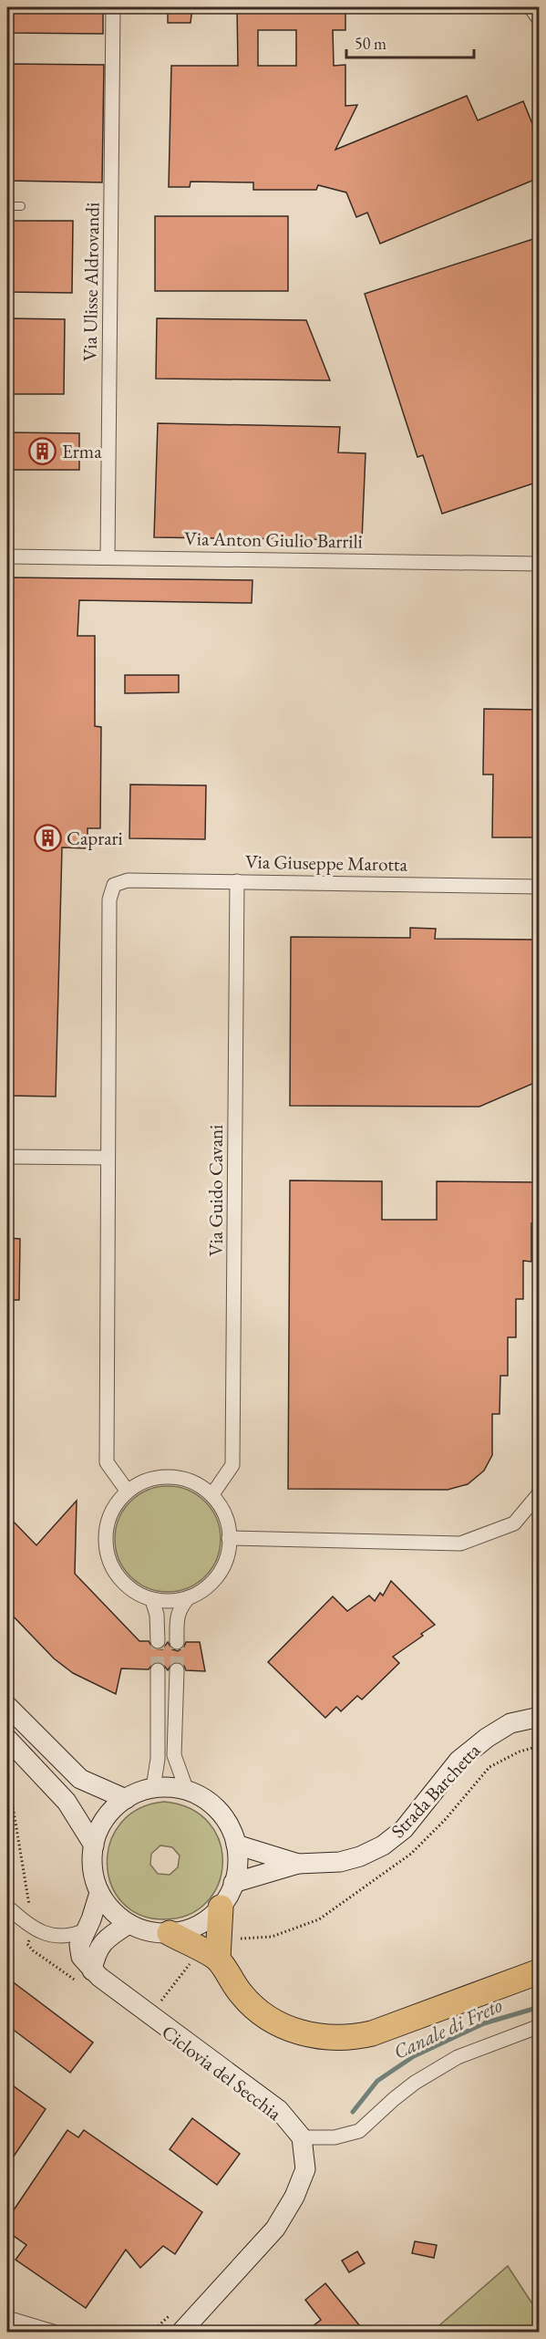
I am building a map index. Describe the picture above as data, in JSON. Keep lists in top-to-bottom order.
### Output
{
  "streets": {
    "street": [
      "Via Ulisse Aldrovandi",
      "Via Anton Giulio Barrili",
      "Via Giuseppe Marotta",
      "Via Guido Cavani",
      "Strada Barchetta"
    ],
    "path": ["Ciclovia del Secchia"]
  },
  "crossings": [
    ["Via Ulisse Aldrovandi", "Via Anton Giulio Barrili"],
    ["Via Giuseppe Marotta", "Via Guido Cavani"]
  ],
  "water": ["Canale di Freto"],
  "places": {
    "building": ["Erma", "Caprari"]
  },
  "scale_bar": "50 m"
}
